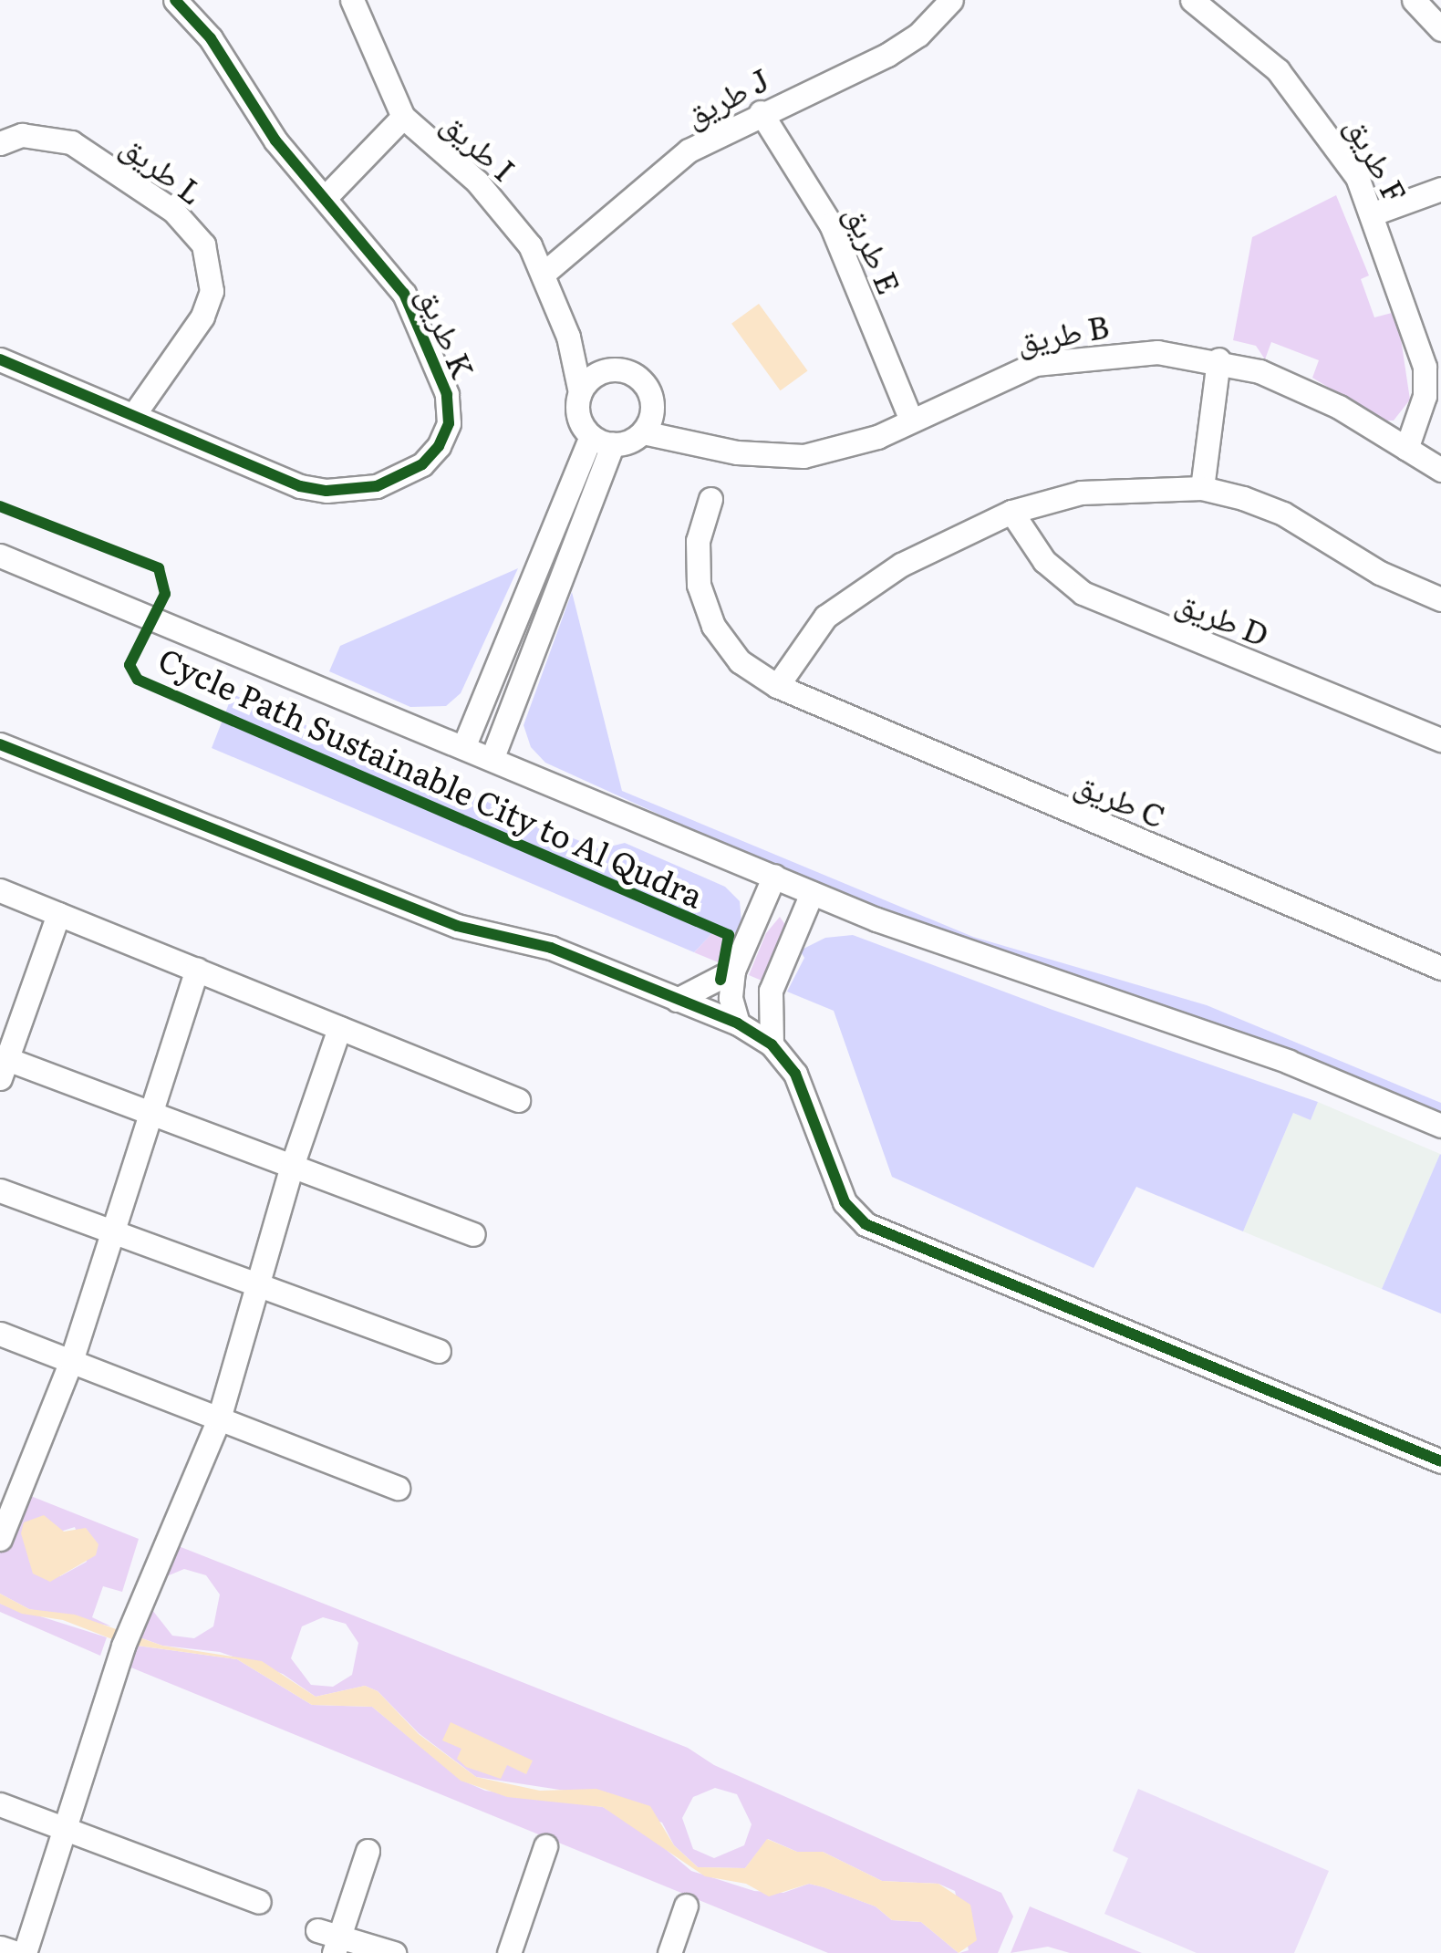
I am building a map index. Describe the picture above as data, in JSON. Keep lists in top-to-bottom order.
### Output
{
  "streets": {
    "street": [
      "طريق J",
      "طريق I",
      "طريق F",
      "طريق L",
      "طريق E",
      "طريق K",
      "طريق B",
      "طريق D",
      "طريق C"
    ],
    "cycle path": ["Cycle Path Sustainable City to Al Qudra"]
  },
  "crossings": [
    ["طريق J", "طريق I"],
    ["طريق J", "طريق E"],
    ["طريق I", "طريق B"],
    ["طريق F", "طريق B"],
    ["طريق L", "طريق K"],
    ["طريق E", "طريق B"]
  ]
}
